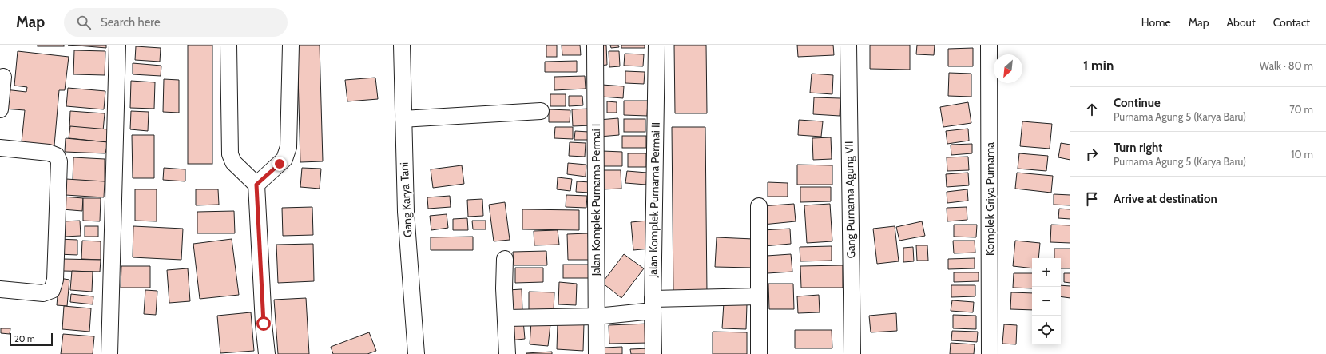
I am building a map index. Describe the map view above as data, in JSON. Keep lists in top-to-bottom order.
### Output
{
  "streets": {
    "street": [
      "Komplek Griya Purnama",
      "Gang Karya Tani",
      "Jalan Komplek Purnama Permai I",
      "Jalan Komplek Purnama Permai II",
      "Gang Purnama Agung VII"
    ]
  },
  "scale_bar": "20 m",
  "north": "bottom left",
  "page": {
    "header": "Map",
    "search": "Search here",
    "nav": [
      "Home",
      "Map",
      "About",
      "Contact"
    ],
    "heading": ["1 min", "Walk · 80 m"],
    "list": [
      ["Continue", "Purnama Agung 5 (Karya Baru)", "70 m"],
      ["Turn right", "Purnama Agung 5 (Karya Baru)", "10 m"],
      "Arrive at destination"
    ],
    "map_buttons": ["+", "−"],
    "scale": "20 m"
  }
}
